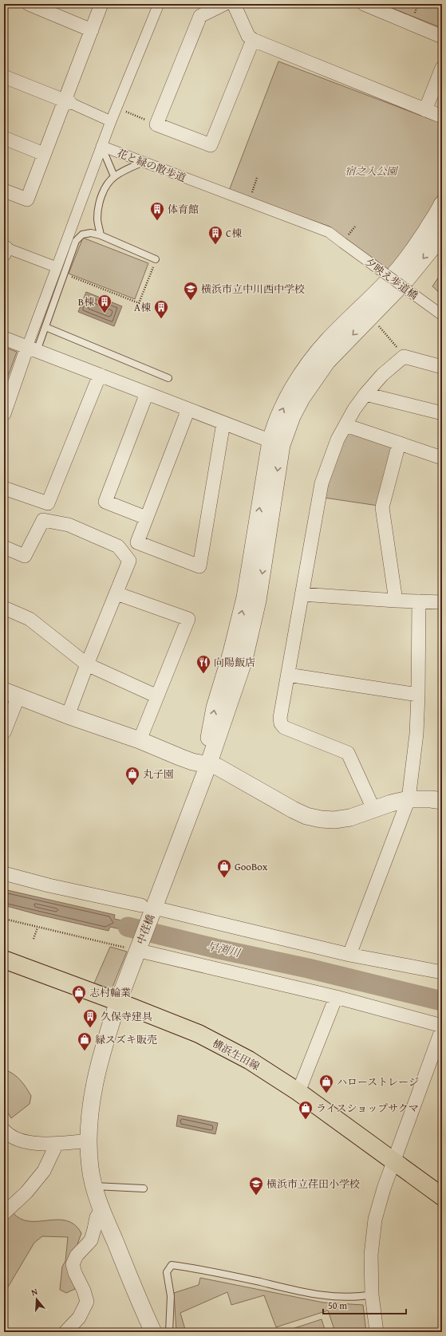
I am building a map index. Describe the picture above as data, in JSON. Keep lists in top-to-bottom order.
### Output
{
  "streets": {
    "main road": ["横浜生田線"],
    "street": ["花と緑の散歩道", "夕映え歩道橋", "中荏橋"]
  },
  "crossings": [
    ["花と緑の散歩道", "夕映え歩道橋"],
    ["中荏橋", "横浜生田線"]
  ],
  "water": ["早渕川"],
  "parks": ["宿之入公園"],
  "places": {
    "building": [
      "体育館",
      "C棟",
      "B棟",
      "A棟",
      "久保寺建具"
    ],
    "school or university": ["横浜市立中川西中学校", "横浜市立荏田小学校"],
    "restaurant": ["向陽飯店"],
    "shop": [
      "丸子園",
      "GooBox",
      "志村輪業",
      "緑スズキ販売",
      "ハローストレージ",
      "ライスショップサクマ"
    ]
  },
  "scale_bar": "50 m",
  "north": "top"
}
